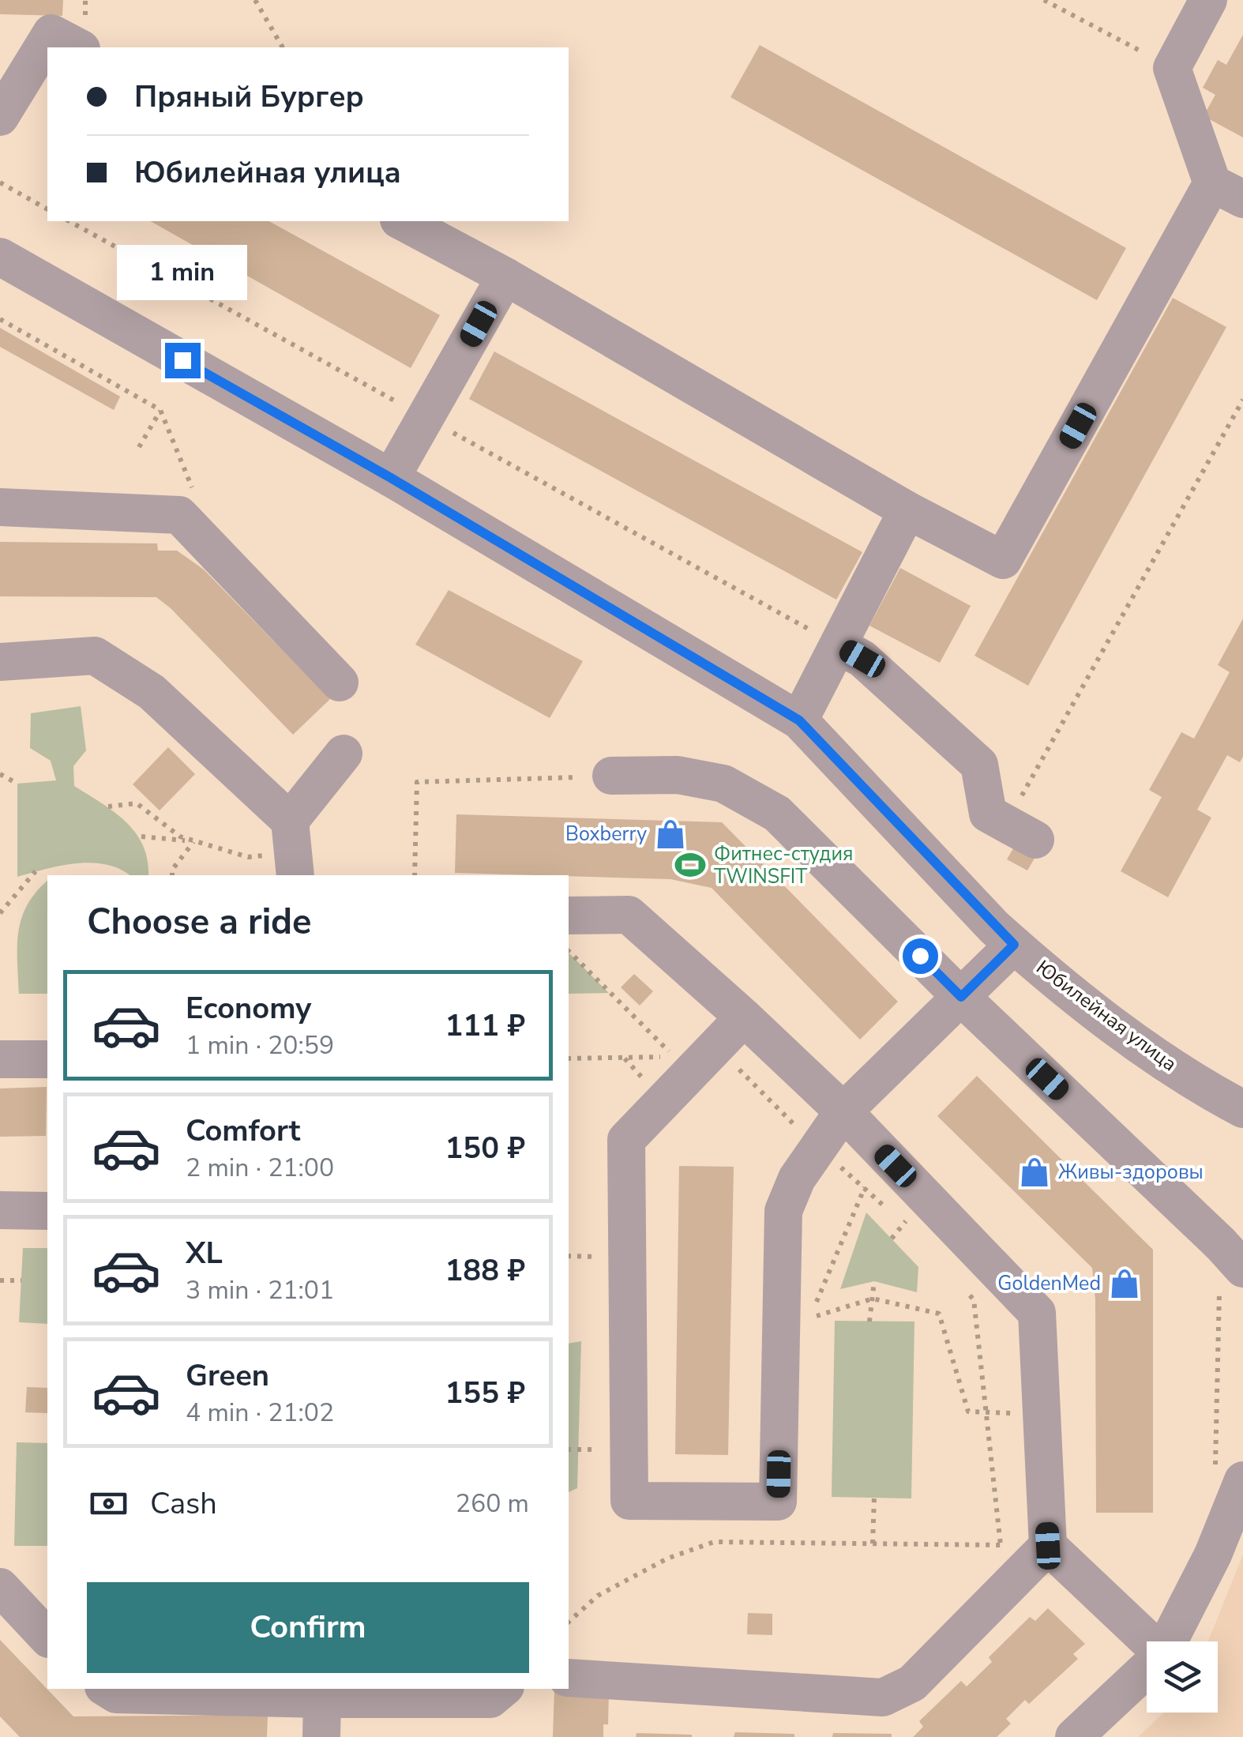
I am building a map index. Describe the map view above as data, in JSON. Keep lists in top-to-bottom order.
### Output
{
  "streets": {
    "street": ["Юбилейная улица"]
  },
  "places": {
    "shop": ["Boxberry", "Живы-здоровы", "GoldenMed"],
    "sports": ["Фитнес-студия TWINSFIT"]
  },
  "page": {
    "banner": ["Пряный Бургер", "Юбилейная улица"],
    "bubble": "1 min",
    "heading": "Choose a ride",
    "list": [
      {
        "name": "Economy",
        "note": "1 min · 20:59",
        "value": "111 ₽"
      },
      {
        "name": "Comfort",
        "note": "2 min · 21:00",
        "value": "150 ₽"
      },
      {
        "name": "XL",
        "note": "3 min · 21:01",
        "value": "188 ₽"
      },
      {
        "name": "Green",
        "note": "4 min · 21:02",
        "value": "155 ₽"
      }
    ],
    "pay": ["Cash", "260 m"],
    "buttons": "Confirm"
  }
}
